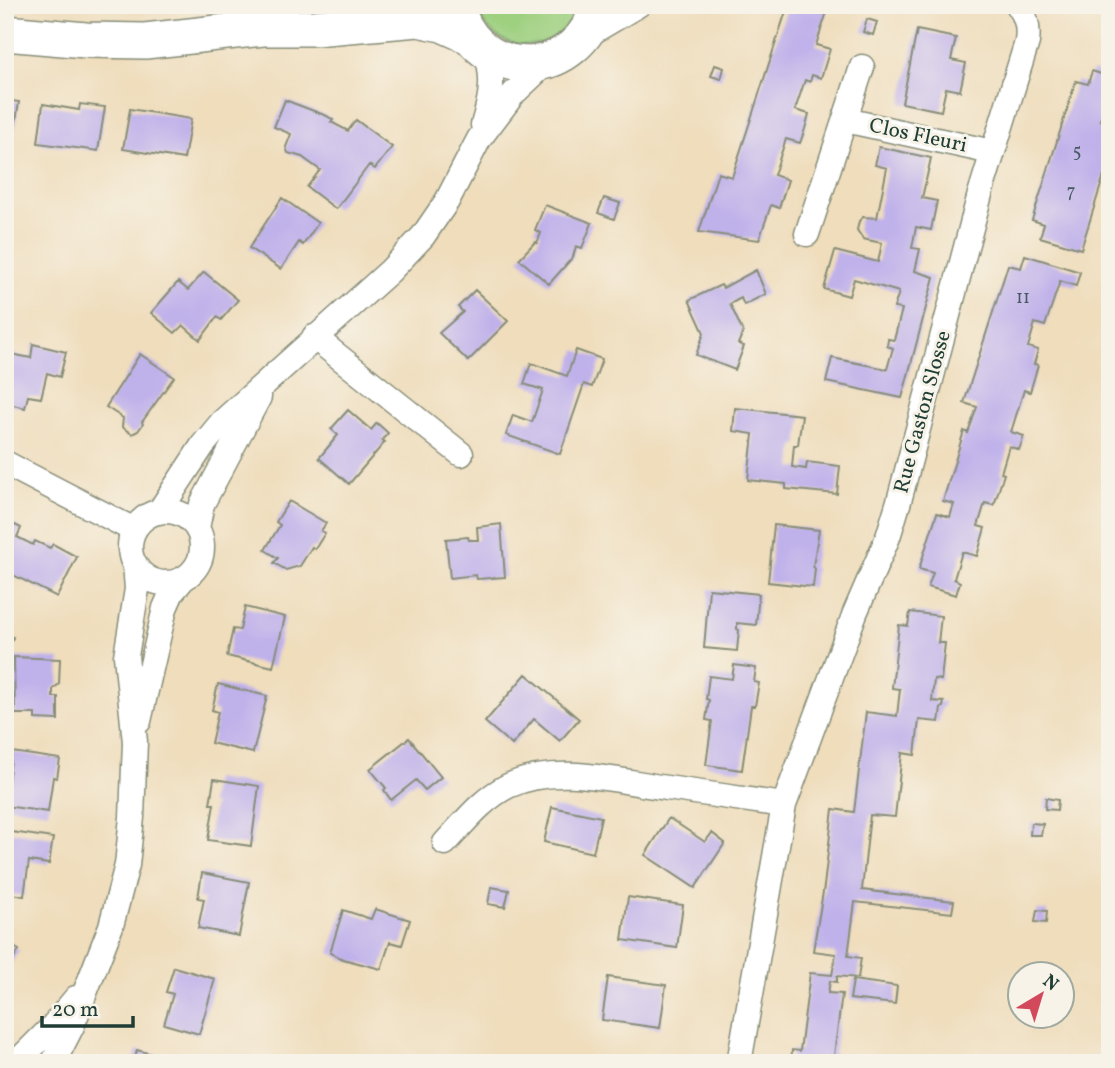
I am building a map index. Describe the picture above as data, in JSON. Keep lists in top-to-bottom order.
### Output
{
  "streets": {
    "street": ["Clos Fleuri", "Rue Gaston Slosse"]
  },
  "crossings": [
    ["Clos Fleuri", "Rue Gaston Slosse"]
  ],
  "house_numbers": ["5", "7", "11"],
  "scale_bar": "20 m",
  "north": "top right"
}
